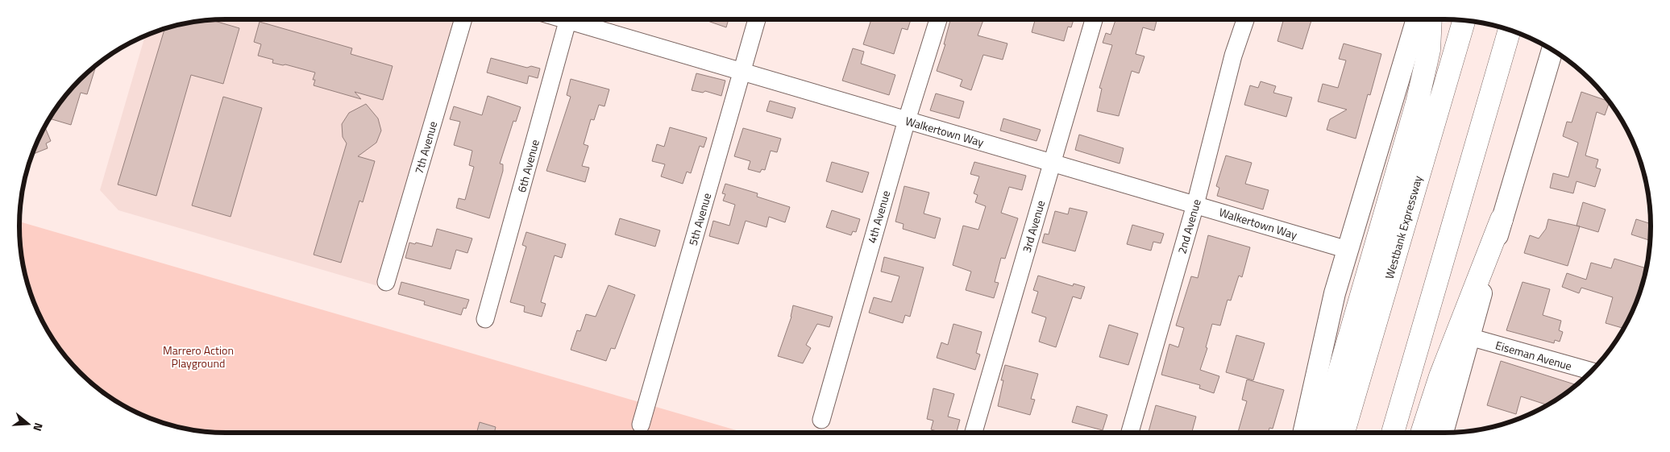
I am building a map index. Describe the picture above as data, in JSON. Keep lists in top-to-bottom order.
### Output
{
  "streets": {
    "highway": ["Westbank Expressway"],
    "street": [
      "Walkertown Way",
      "7th Avenue",
      "6th Avenue",
      "4th Avenue",
      "5th Avenue",
      "3rd Avenue",
      "2nd Avenue",
      "Eiseman Avenue"
    ]
  },
  "crossings": [
    ["Walkertown Way", "4th Avenue"],
    ["Walkertown Way", "5th Avenue"],
    ["Walkertown Way", "3rd Avenue"],
    ["Walkertown Way", "2nd Avenue"]
  ],
  "parks": ["Marrero Action Playground"],
  "north": "right"
}
